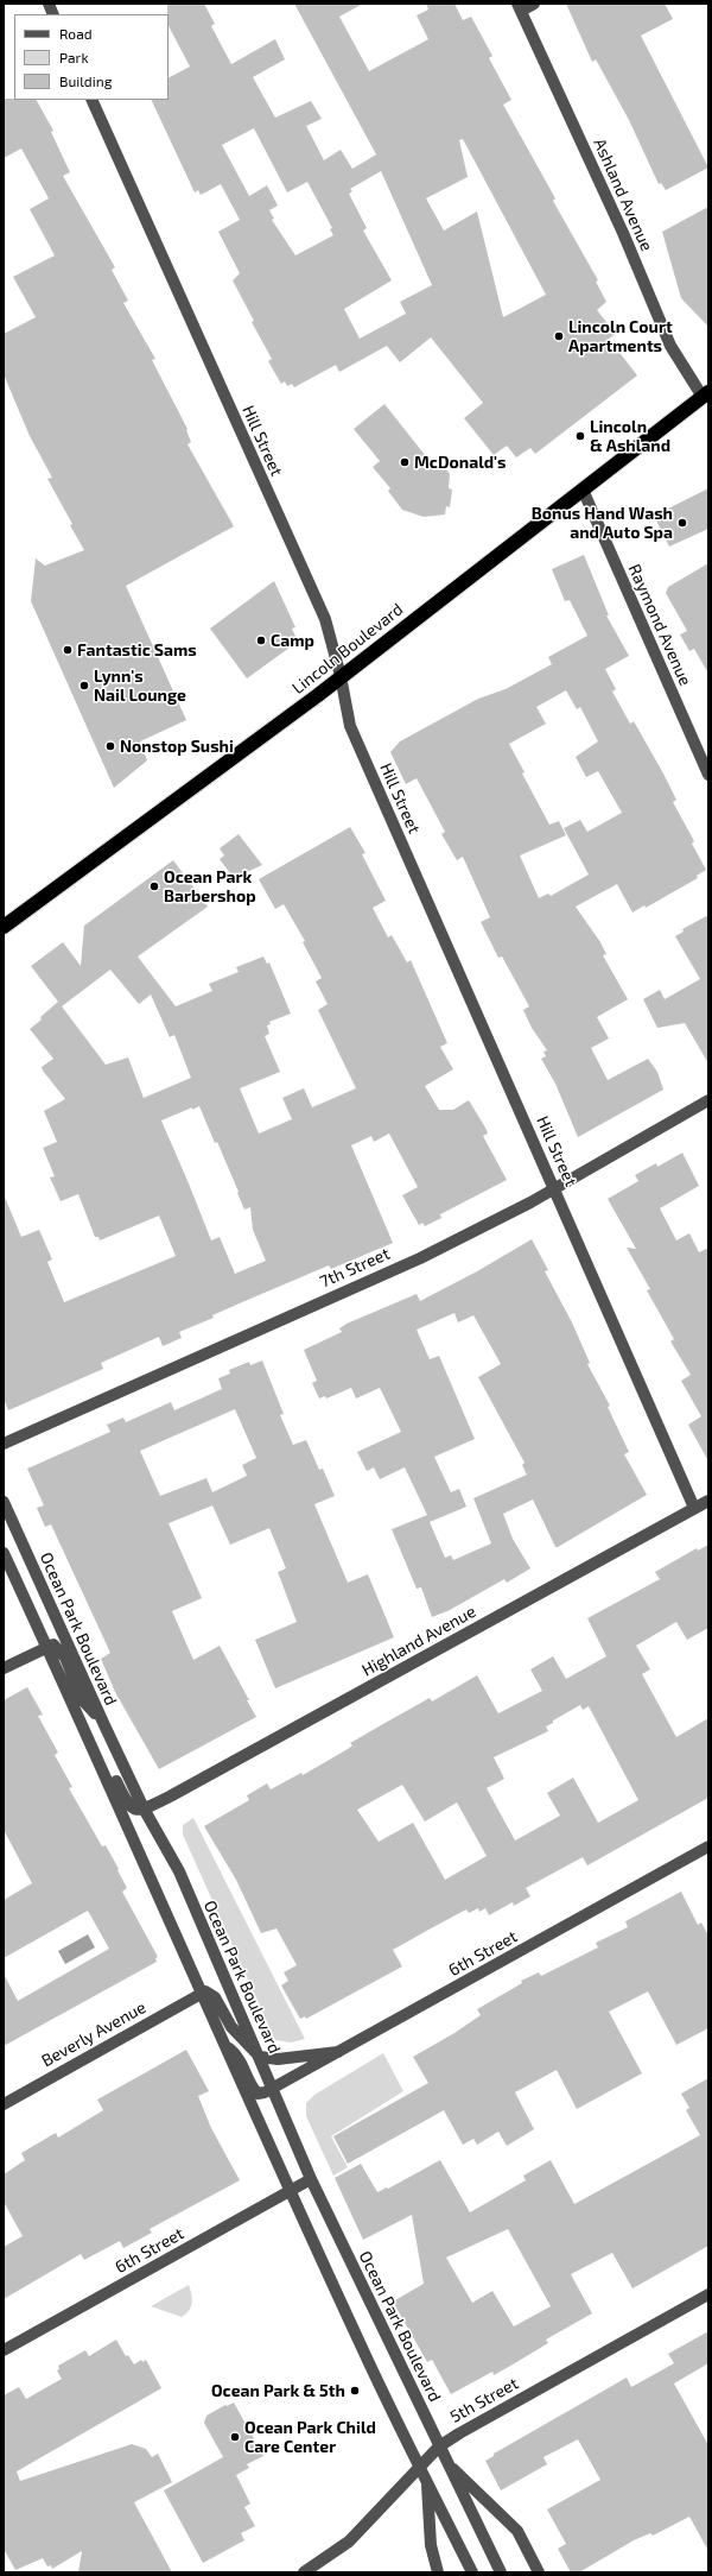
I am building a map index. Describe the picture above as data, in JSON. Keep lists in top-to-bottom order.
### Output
{
  "streets": {
    "highway": ["Lincoln Boulevard"],
    "street": [
      "Ashland Avenue",
      "Hill Street",
      "Raymond Avenue",
      "7th Street",
      "Ocean Park Boulevard",
      "Highland Avenue",
      "6th Street",
      "Beverly Avenue",
      "5th Street"
    ]
  },
  "crossings": [
    ["Ashland Avenue", "Lincoln Boulevard"],
    ["Hill Street", "Lincoln Boulevard"],
    ["Hill Street", "7th Street"],
    ["Hill Street", "Highland Avenue"],
    ["Raymond Avenue", "Lincoln Boulevard"],
    ["Ocean Park Boulevard", "Highland Avenue"],
    ["Ocean Park Boulevard", "6th Street"],
    ["Ocean Park Boulevard", "5th Street"]
  ],
  "places": [
    "Lincoln Court Apartments",
    "Lincoln & Ashland",
    "McDonald's",
    "Bonus Hand Wash and Auto Spa",
    "Camp",
    "Fantastic Sams",
    "Lynn's Nail Lounge",
    "Nonstop Sushi",
    "Ocean Park Barbershop",
    "Ocean Park & 5th",
    "Ocean Park Child Care Center"
  ],
  "legend": ["Road", "Park", "Building"]
}
